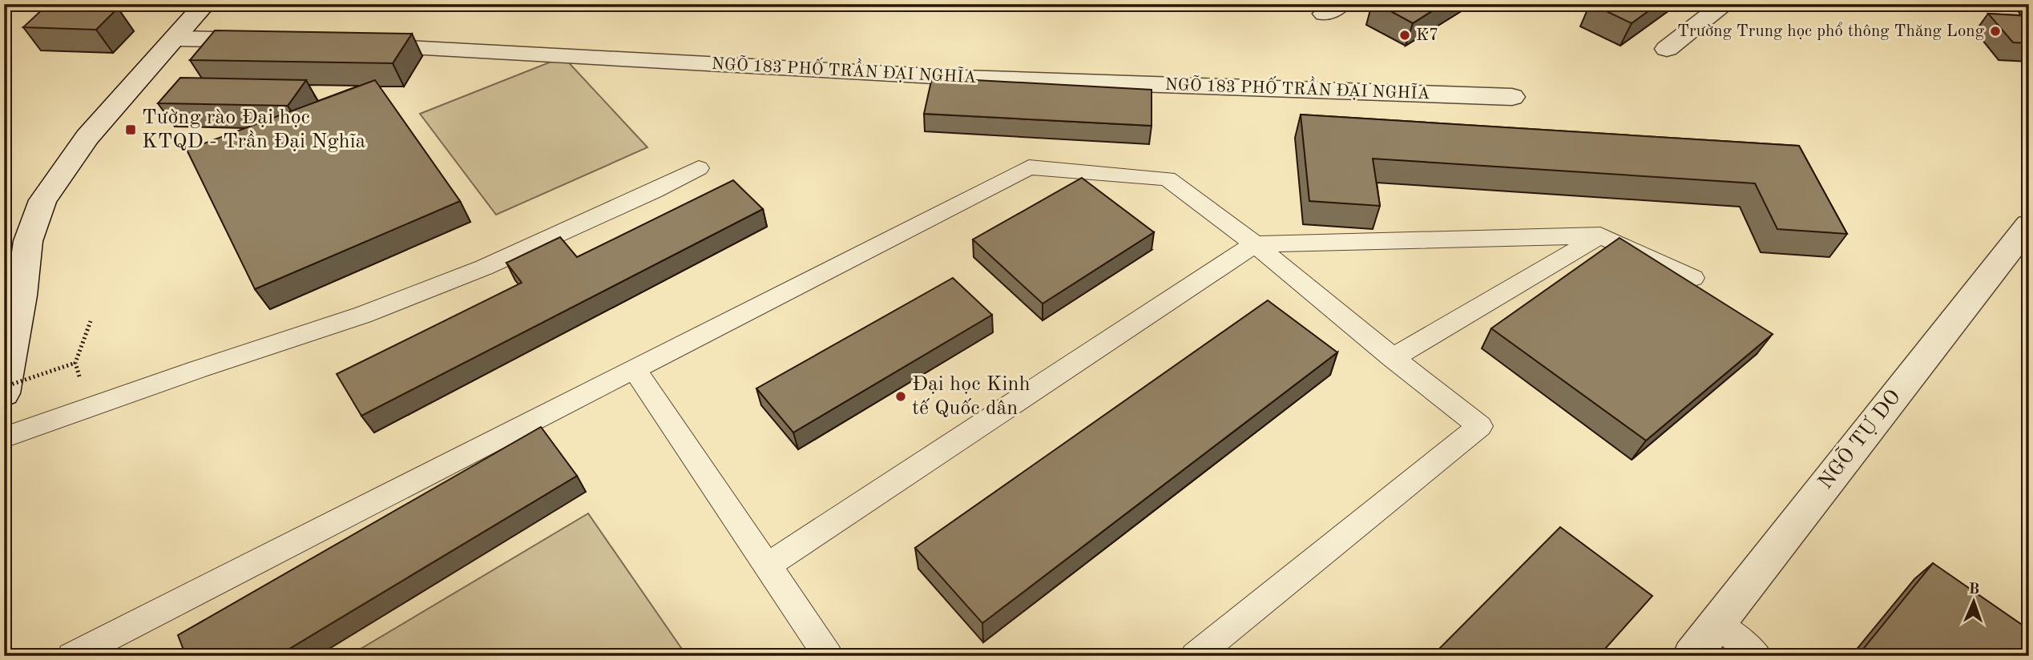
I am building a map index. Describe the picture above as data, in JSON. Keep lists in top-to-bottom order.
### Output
{
  "streets": {
    "street": ["NGÕ 183 PHỐ TRẦN ĐẠI NGHĨA", "NGÕ TỰ DO"]
  },
  "places": {
    "other": ["Trường Trung học phổ thông Thăng Long", "K7", "Đại học Kinh tế Quốc dân"],
    "transit": ["Tường rào Đại học KTQD - Trần Đại Nghĩa"]
  },
  "north": "top"
}
